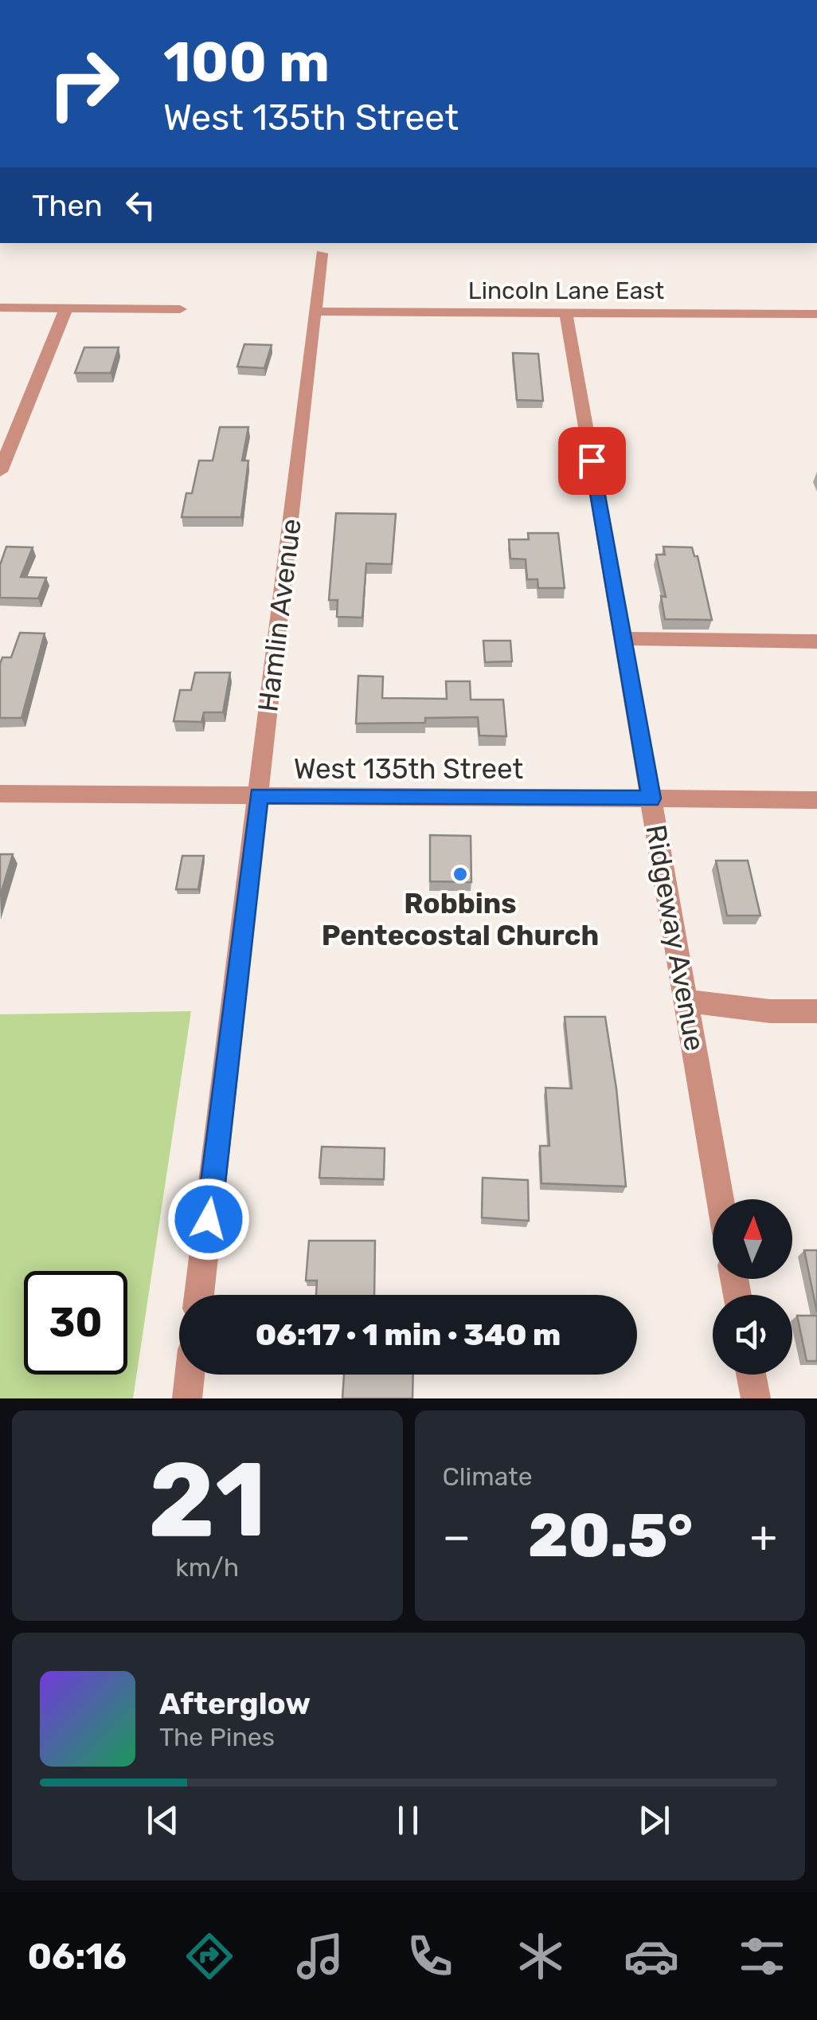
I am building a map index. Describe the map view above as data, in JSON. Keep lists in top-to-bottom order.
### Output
{
  "streets": {
    "street": [
      "Lincoln Lane East",
      "Hamlin Avenue",
      "West 135th Street",
      "Ridgeway Avenue"
    ]
  },
  "crossings": [
    ["Lincoln Lane East", "Hamlin Avenue"],
    ["Lincoln Lane East", "Ridgeway Avenue"],
    ["Hamlin Avenue", "West 135th Street"],
    ["West 135th Street", "Ridgeway Avenue"]
  ],
  "places": ["Robbins Pentecostal Church"],
  "north": "top",
  "page": {
    "turn": ["100 m", "West 135th Street"],
    "then": "Then",
    "limit": "30",
    "trip": "06:17 · 1 min · 340 m",
    "tile": [
      ["21", "km/h"],
      "Climate"
    ],
    "heat": ["−", "20.5°", "+"],
    "song": ["Afterglow", "The Pines"],
    "tabs": "06:16"
  }
}
